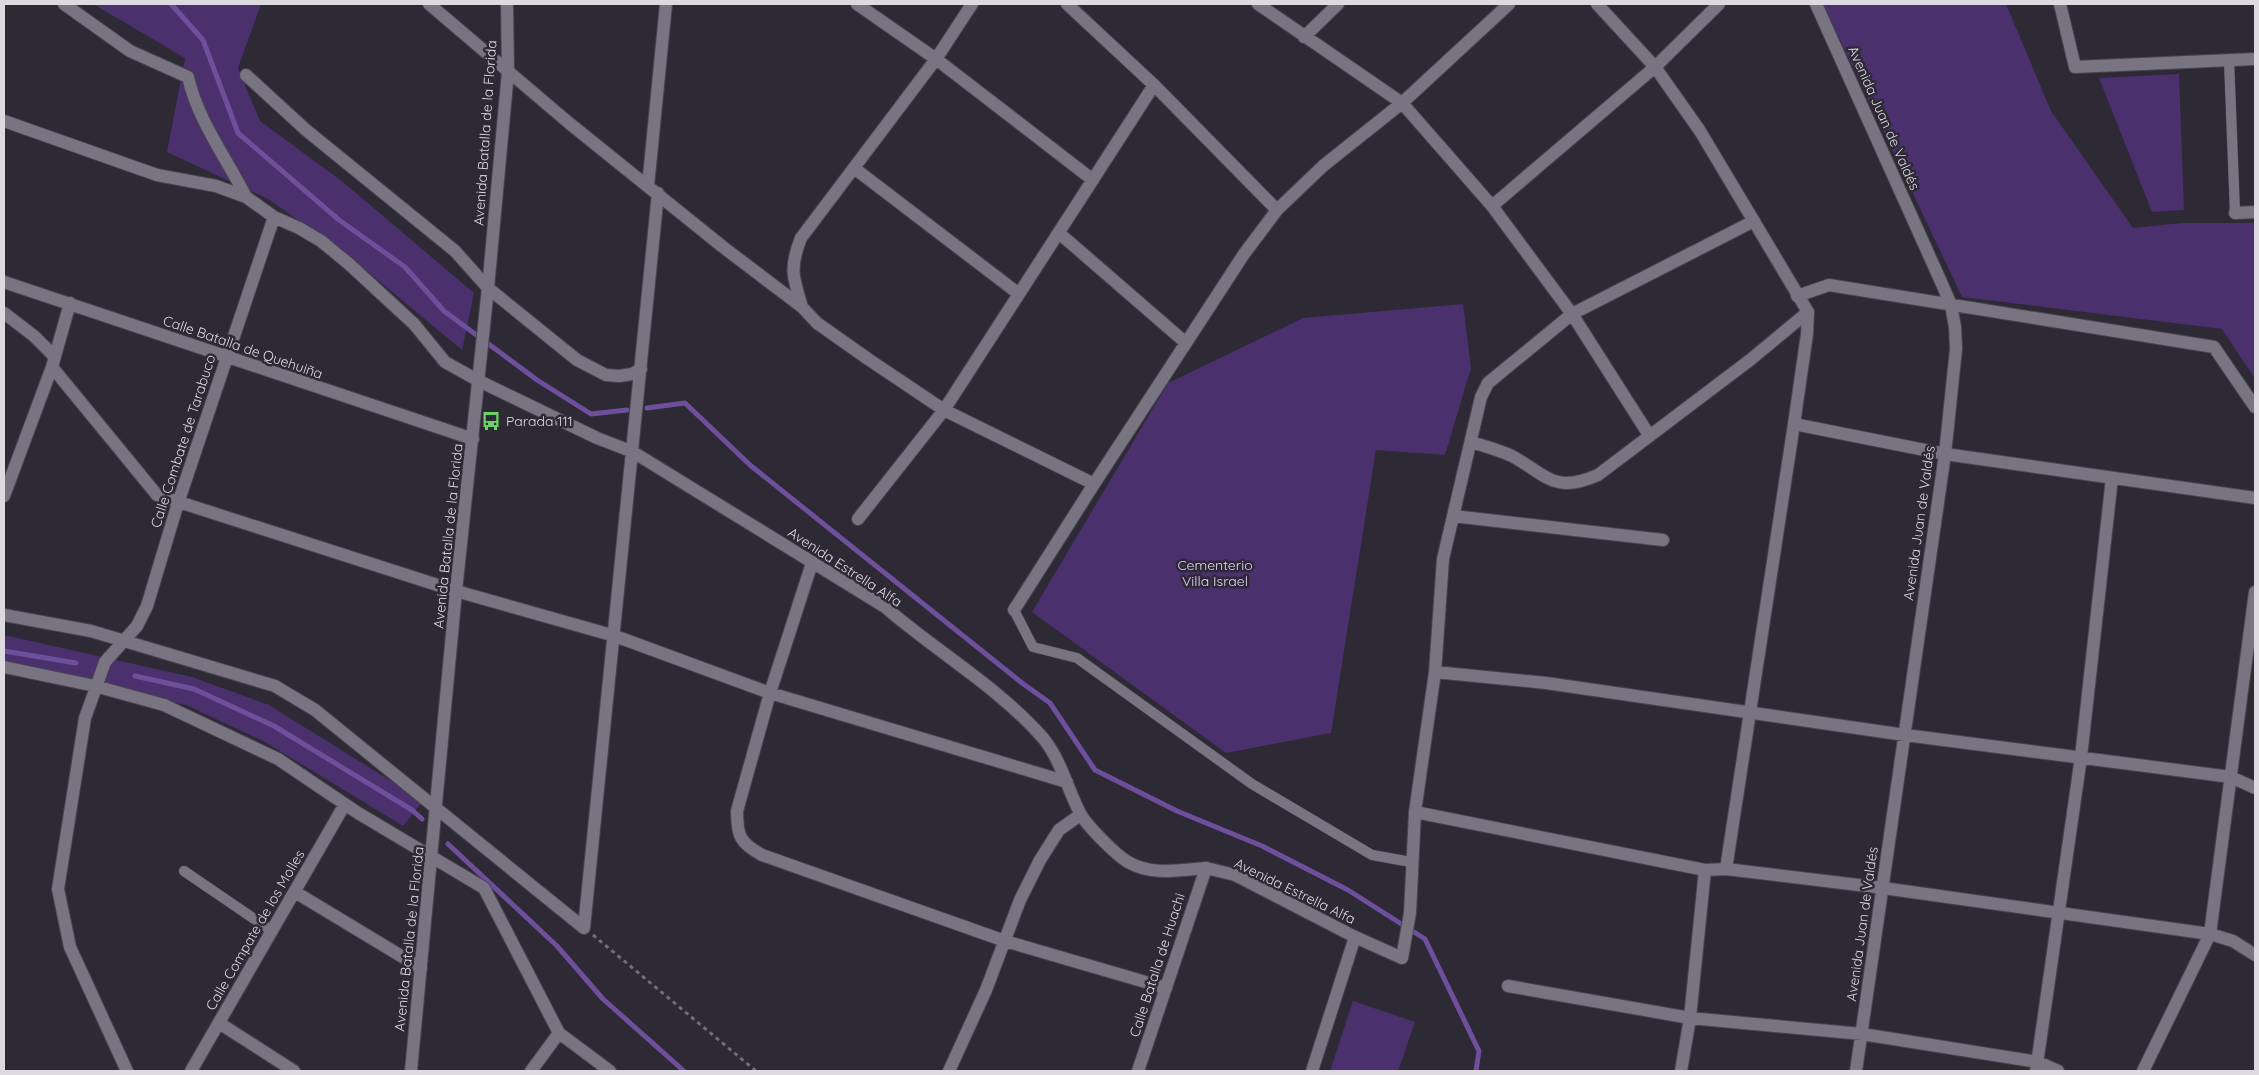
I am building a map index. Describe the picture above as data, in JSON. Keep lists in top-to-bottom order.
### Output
{
  "streets": {
    "street": [
      "Avenida Juan de Valdés",
      "Avenida Batalla de la Florida",
      "Calle Batalla de Quehuiña",
      "Calle Combate de Tarabuco",
      "Avenida Estrella Alfa",
      "Calle Compate de los Molles",
      "Calle Batalla de Huachi"
    ]
  },
  "crossings": [
    ["Avenida Batalla de la Florida", "Calle Batalla de Quehuiña"],
    ["Avenida Batalla de la Florida", "Avenida Estrella Alfa"],
    ["Calle Batalla de Quehuiña", "Calle Combate de Tarabuco"],
    ["Calle Combate de Tarabuco", "Avenida Estrella Alfa"],
    ["Avenida Estrella Alfa", "Calle Batalla de Huachi"]
  ],
  "parks": ["Cementerio Villa Israel"],
  "places": {
    "bus stop": ["Parada 111"]
  }
}
